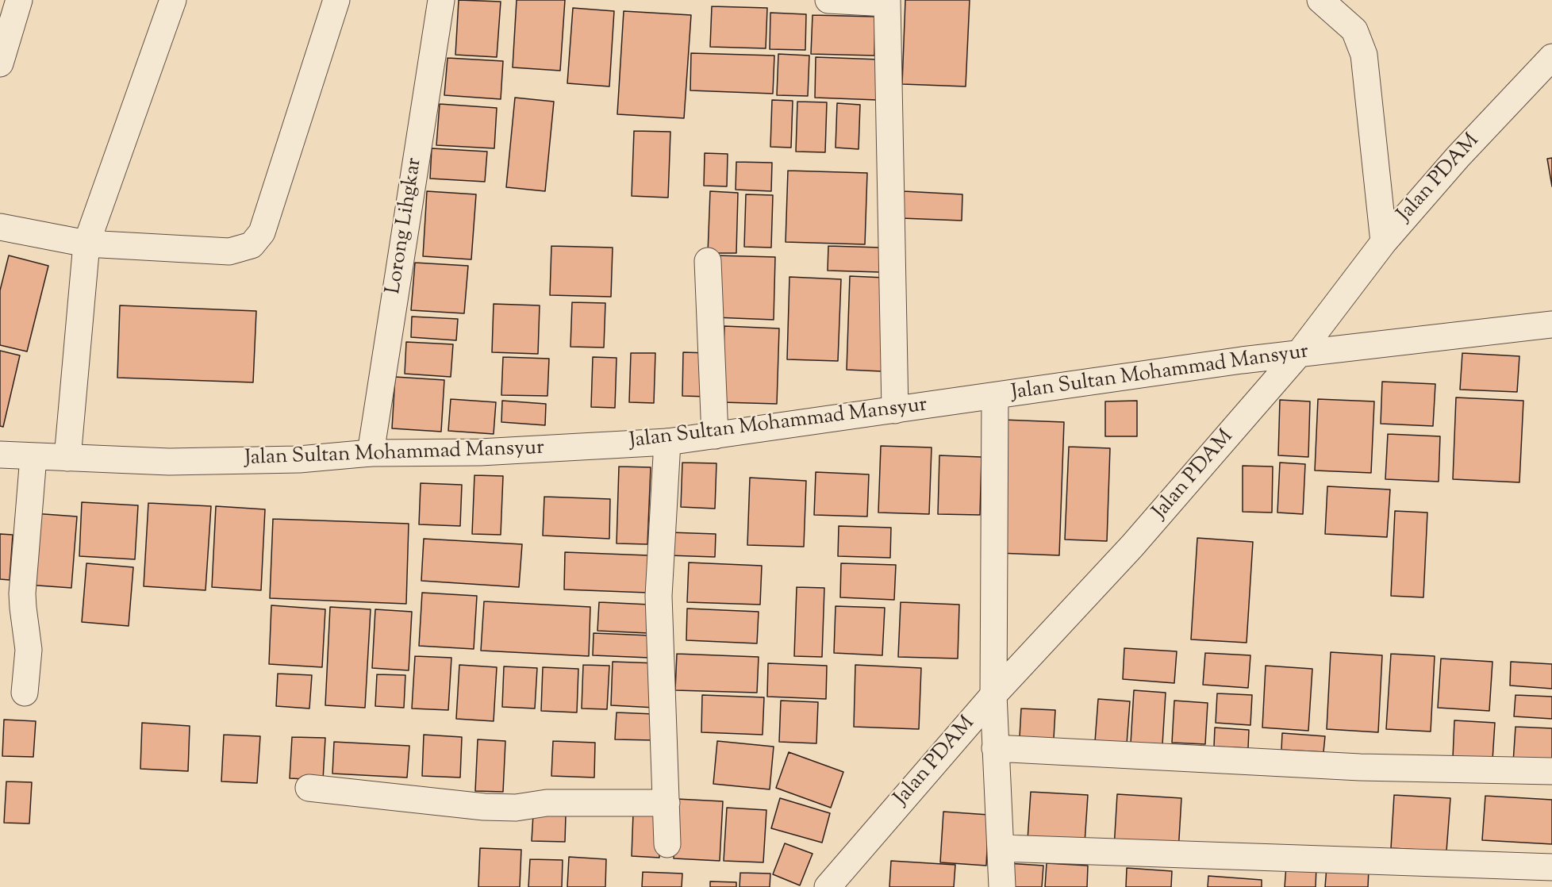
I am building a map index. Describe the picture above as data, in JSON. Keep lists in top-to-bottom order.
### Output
{
  "streets": {
    "street": ["Jalan PDAM", "Lorong Lihgkar", "Jalan Sultan Mohammad Mansyur"]
  },
  "crossings": [
    ["Jalan PDAM", "Jalan Sultan Mohammad Mansyur"],
    ["Lorong Lihgkar", "Jalan Sultan Mohammad Mansyur"]
  ]
}
